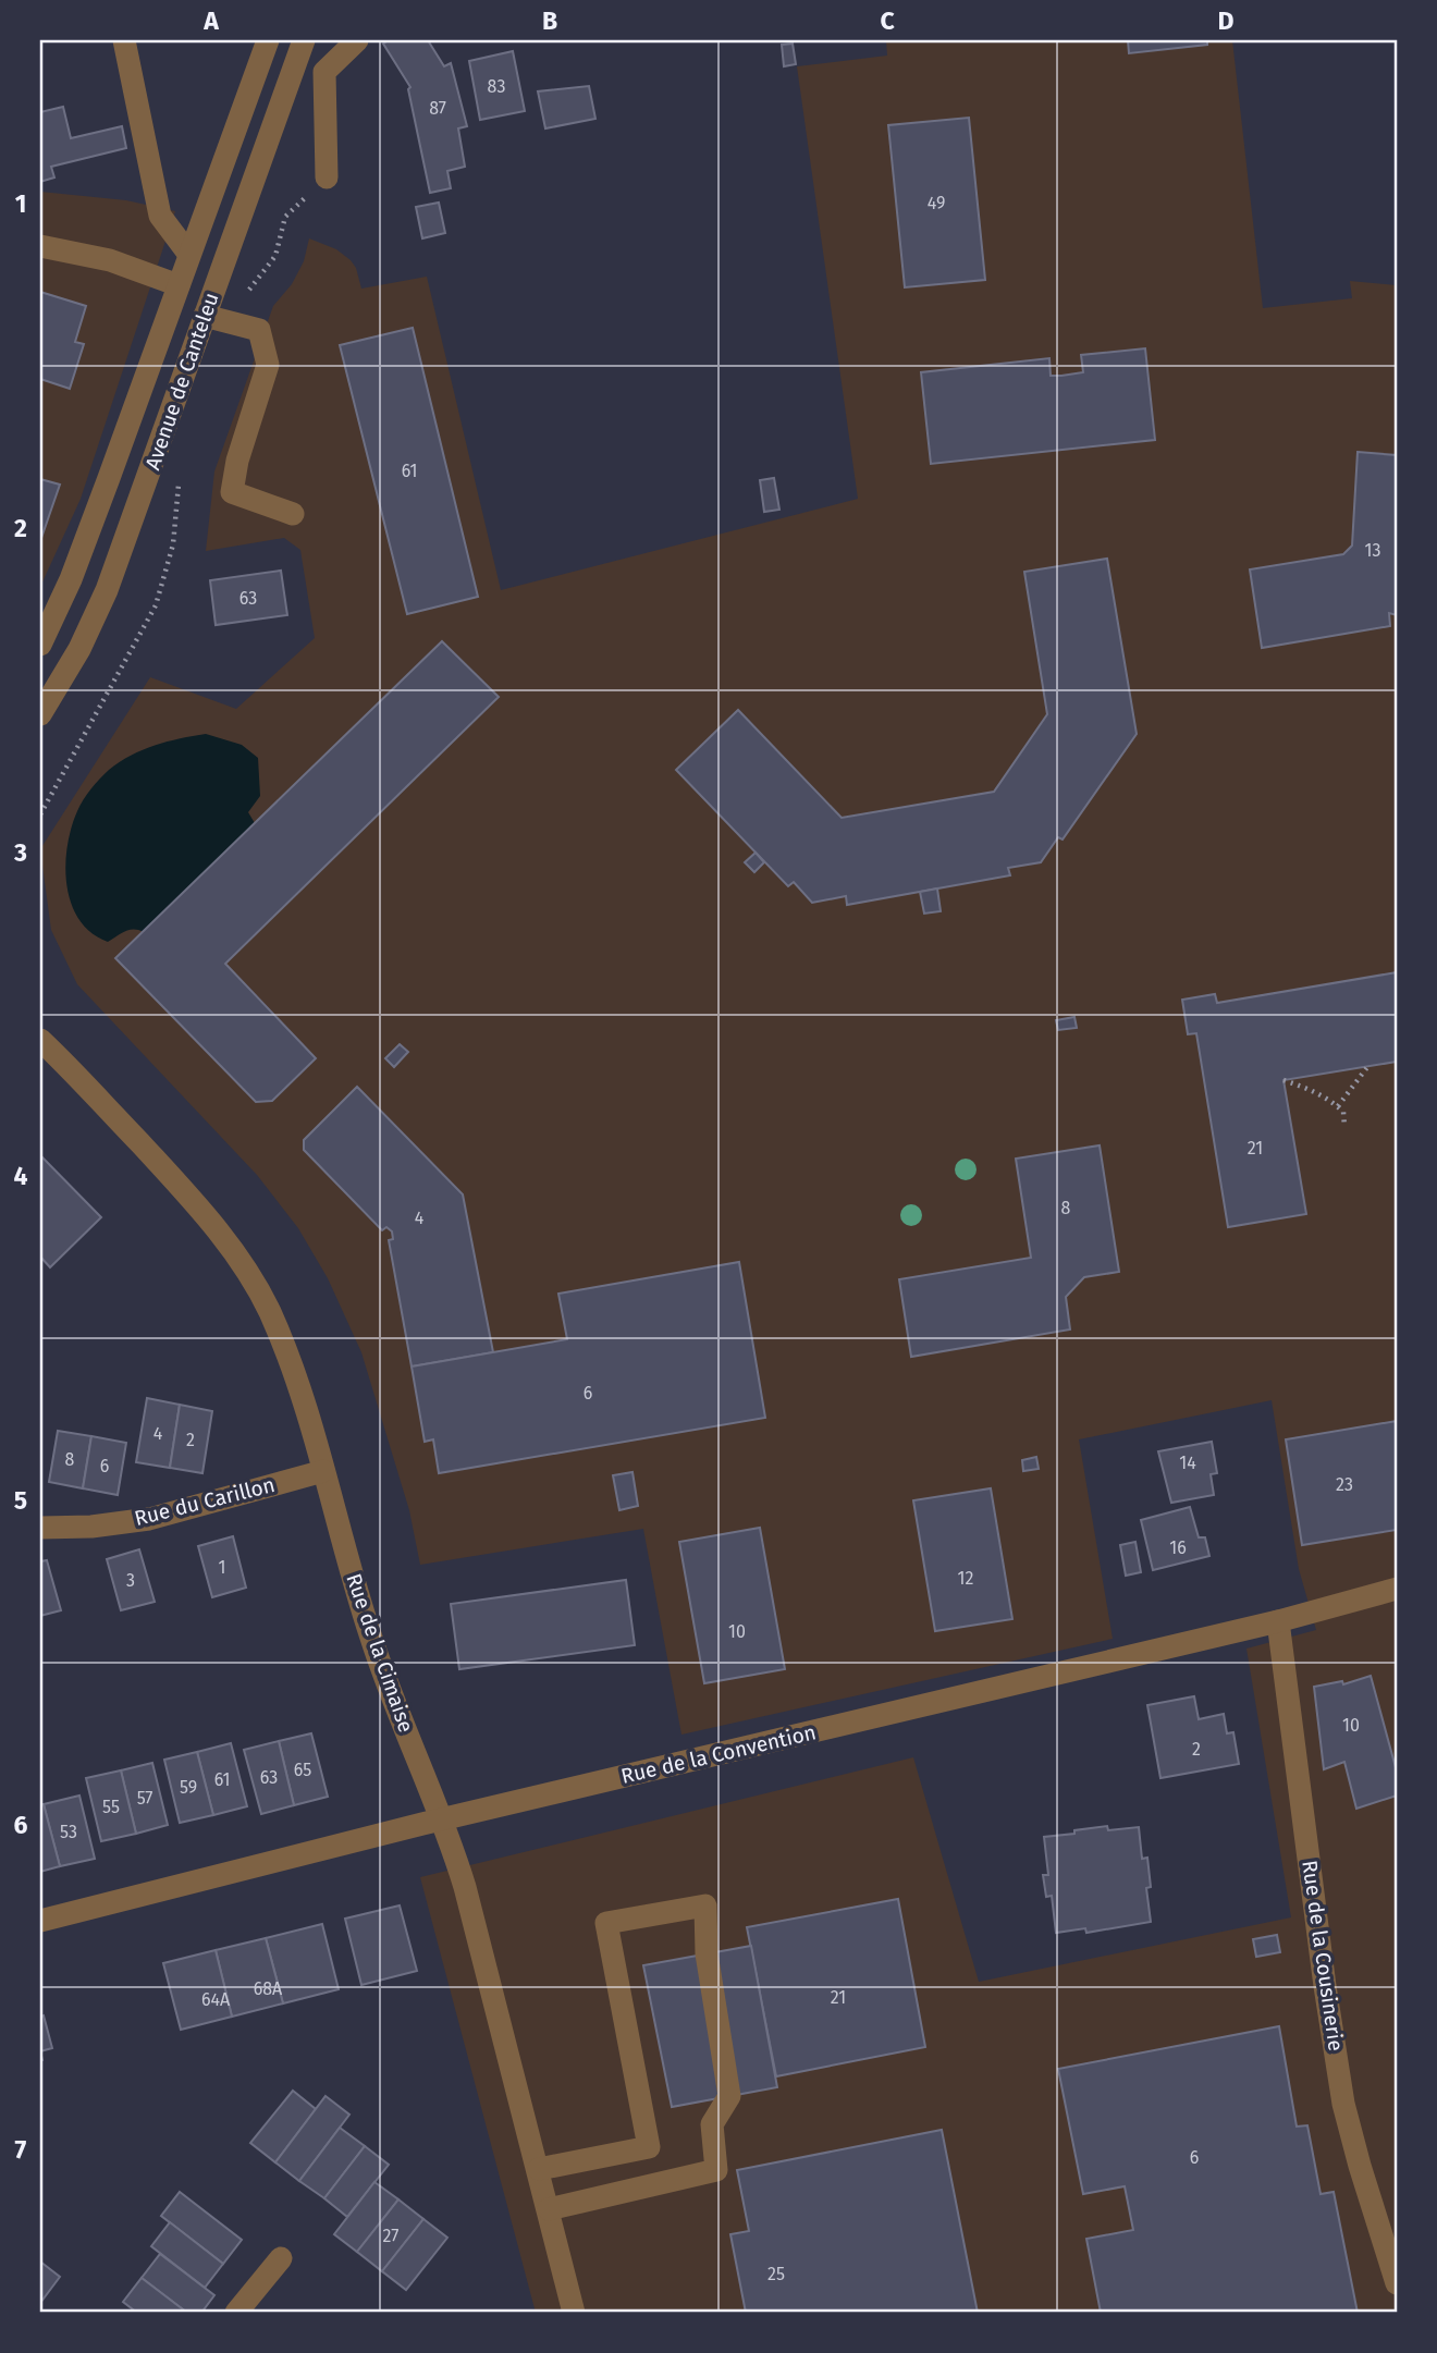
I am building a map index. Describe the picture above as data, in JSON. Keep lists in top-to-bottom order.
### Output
{
  "streets": {
    "street": [
      "Avenue de Canteleu",
      "Rue du Carillon",
      "Rue de la Cimaise",
      "Rue de la Convention",
      "Rue de la Cousinerie"
    ]
  },
  "crossings": [
    ["Rue du Carillon", "Rue de la Cimaise"],
    ["Rue de la Cimaise", "Rue de la Convention"],
    ["Rue de la Convention", "Rue de la Cousinerie"]
  ],
  "house_numbers": [
    "83",
    "87",
    "49",
    "61",
    "13",
    "63",
    "21",
    "8",
    "4",
    "6",
    "4",
    "2",
    "8",
    "14",
    "6",
    "23",
    "16",
    "1",
    "12",
    "3",
    "10",
    "10",
    "2",
    "65",
    "63",
    "61",
    "59",
    "57",
    "55",
    "53",
    "68A",
    "21",
    "64A",
    "6",
    "27",
    "25"
  ],
  "grid": {
    "columns": [
      "A",
      "B",
      "C",
      "D"
    ],
    "rows": [
      "1",
      "2",
      "3",
      "4",
      "5",
      "6",
      "7"
    ]
  }
}
